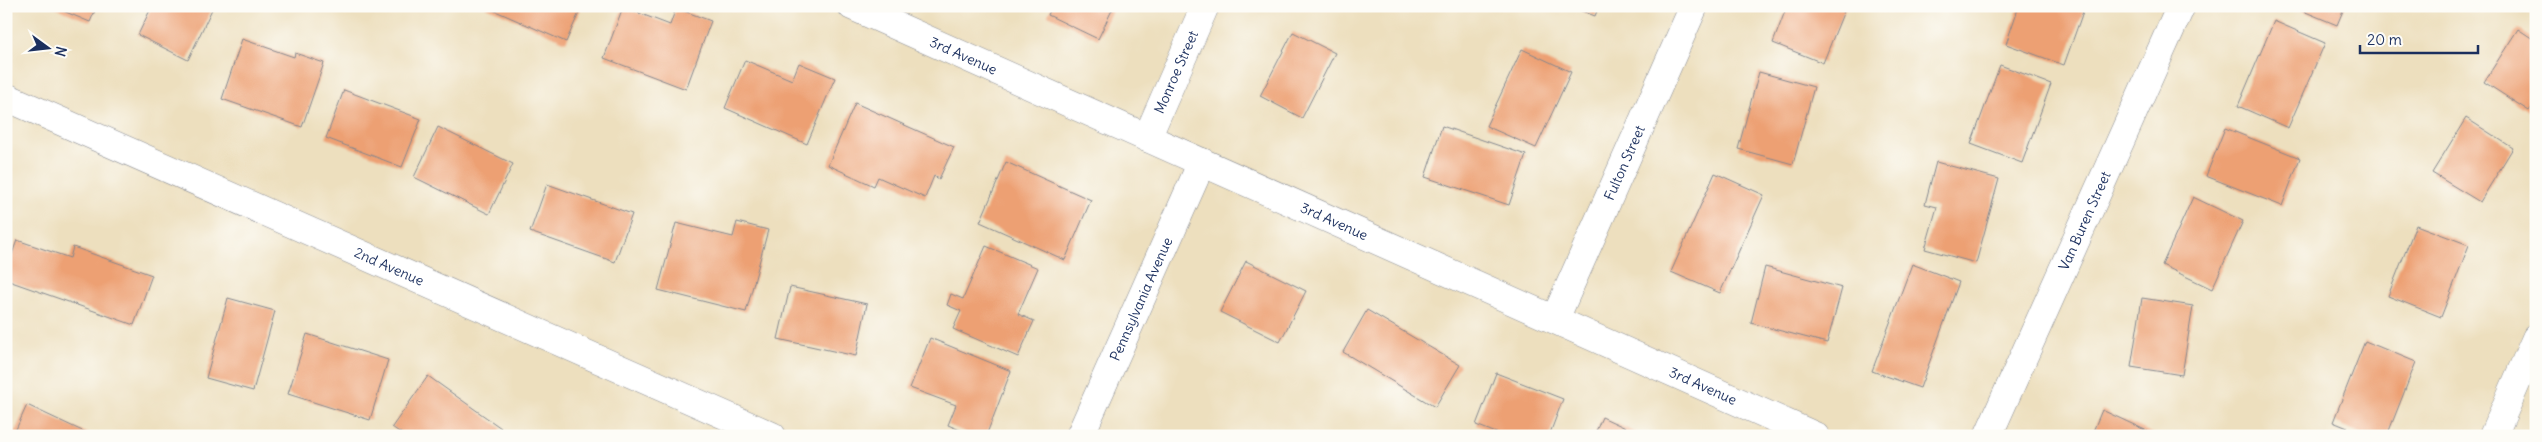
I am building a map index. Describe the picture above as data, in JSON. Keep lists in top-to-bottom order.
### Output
{
  "streets": {
    "street": [
      "3rd Avenue",
      "Monroe Street",
      "Fulton Street",
      "Van Buren Street",
      "2nd Avenue",
      "Pennsylvania Avenue"
    ]
  },
  "crossings": [
    ["3rd Avenue", "Monroe Street"],
    ["3rd Avenue", "Fulton Street"],
    ["3rd Avenue", "Pennsylvania Avenue"]
  ],
  "scale_bar": "20 m",
  "north": "right"
}
